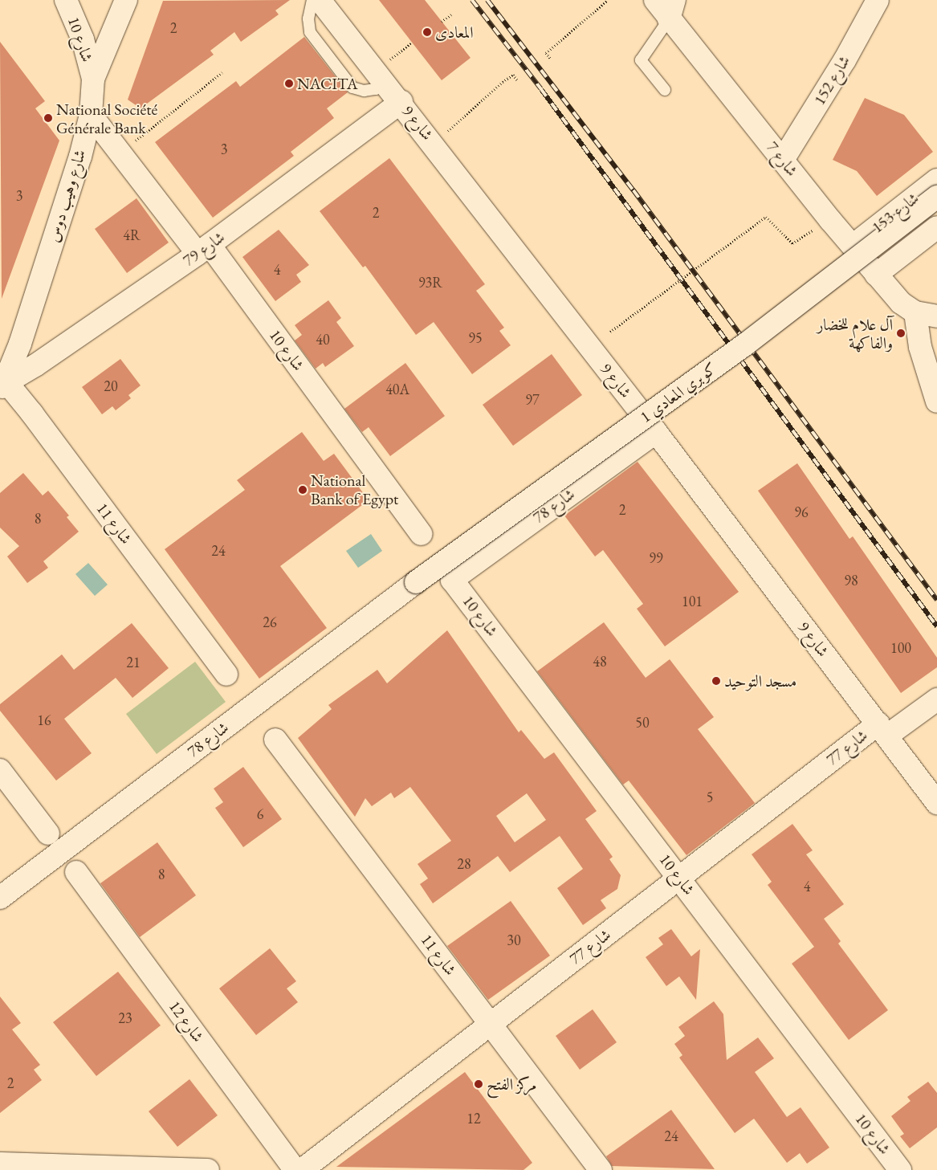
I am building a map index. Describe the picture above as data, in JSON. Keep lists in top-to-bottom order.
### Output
{
  "streets": {
    "street": [
      "شارع 10",
      "شارع 152",
      "شارع 9",
      "شارع 7",
      "شارع وهيب دوس",
      "شارع 153",
      "شارع 79",
      "كوبري المعادي 1",
      "شارع 78",
      "شارع 11",
      "شارع 77",
      "شارع 12"
    ]
  },
  "crossings": [
    ["شارع 10", "شارع وهيب دوس"],
    ["شارع 10", "شارع 79"],
    ["شارع 10", "شارع 78"],
    ["شارع 10", "شارع 77"],
    ["شارع 152", "شارع 7"],
    ["شارع 9", "شارع 79"],
    ["شارع 9", "شارع 78"],
    ["شارع 9", "شارع 77"],
    ["شارع 7", "شارع 153"],
    ["شارع وهيب دوس", "شارع 79"],
    ["شارع وهيب دوس", "شارع 11"],
    ["شارع 79", "شارع 11"],
    ["كوبري المعادي 1", "شارع 78"],
    ["شارع 11", "شارع 77"]
  ],
  "places": [
    "المعادى",
    "NACITA",
    "National Société Générale Bank",
    "آل علام للخضار والفاكهة",
    "National Bank of Egypt",
    "مسجد التوحيد",
    "مركز الفتح"
  ],
  "house_numbers": [
    "2",
    "3",
    "3",
    "2",
    "4R",
    "4",
    "93R",
    "95",
    "40",
    "20",
    "40A",
    "97",
    "2",
    "96",
    "8",
    "24",
    "99",
    "98",
    "101",
    "26",
    "100",
    "48",
    "21",
    "16",
    "50",
    "5",
    "6",
    "28",
    "8",
    "4",
    "30",
    "23",
    "2",
    "12",
    "24"
  ]
}
